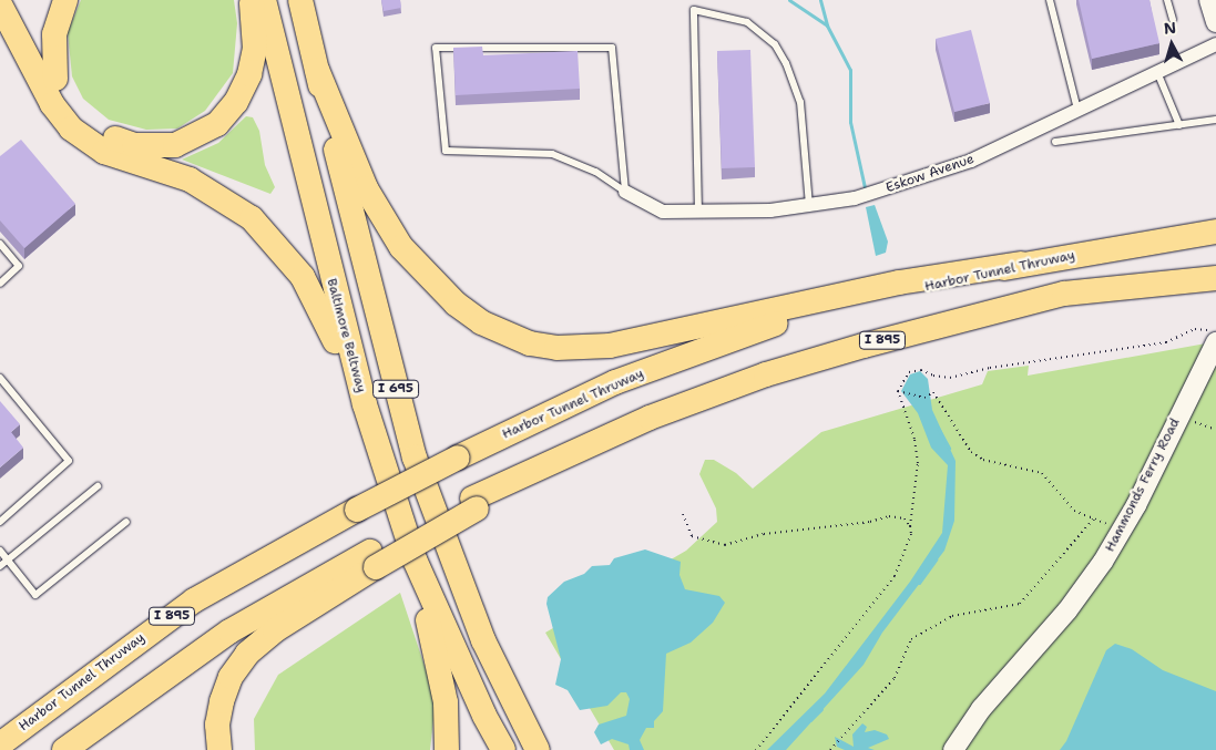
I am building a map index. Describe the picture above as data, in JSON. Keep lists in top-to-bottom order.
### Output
{
  "streets": {
    "highway": [
      "Harbor Tunnel Thruway",
      "Baltimore Beltway",
      "I 895",
      "I 695"
    ],
    "street": ["Eskow Avenue", "Hammonds Ferry Road"]
  },
  "north": "top"
}
